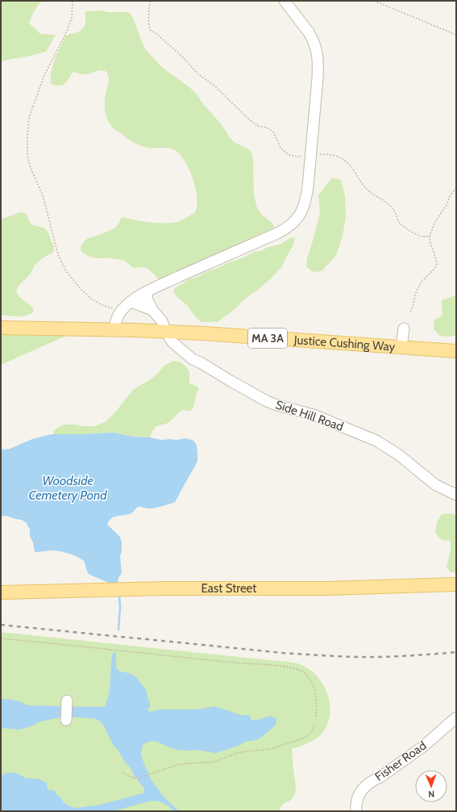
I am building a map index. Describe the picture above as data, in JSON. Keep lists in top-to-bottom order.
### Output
{
  "streets": {
    "main road": ["MA 3A", "Justice Cushing Way", "East Street"],
    "street": ["Side Hill Road", "Fisher Road"]
  },
  "crossings": [
    ["Justice Cushing Way", "Side Hill Road"]
  ],
  "water": ["Woodside Cemetery Pond"],
  "north": "bottom"
}
